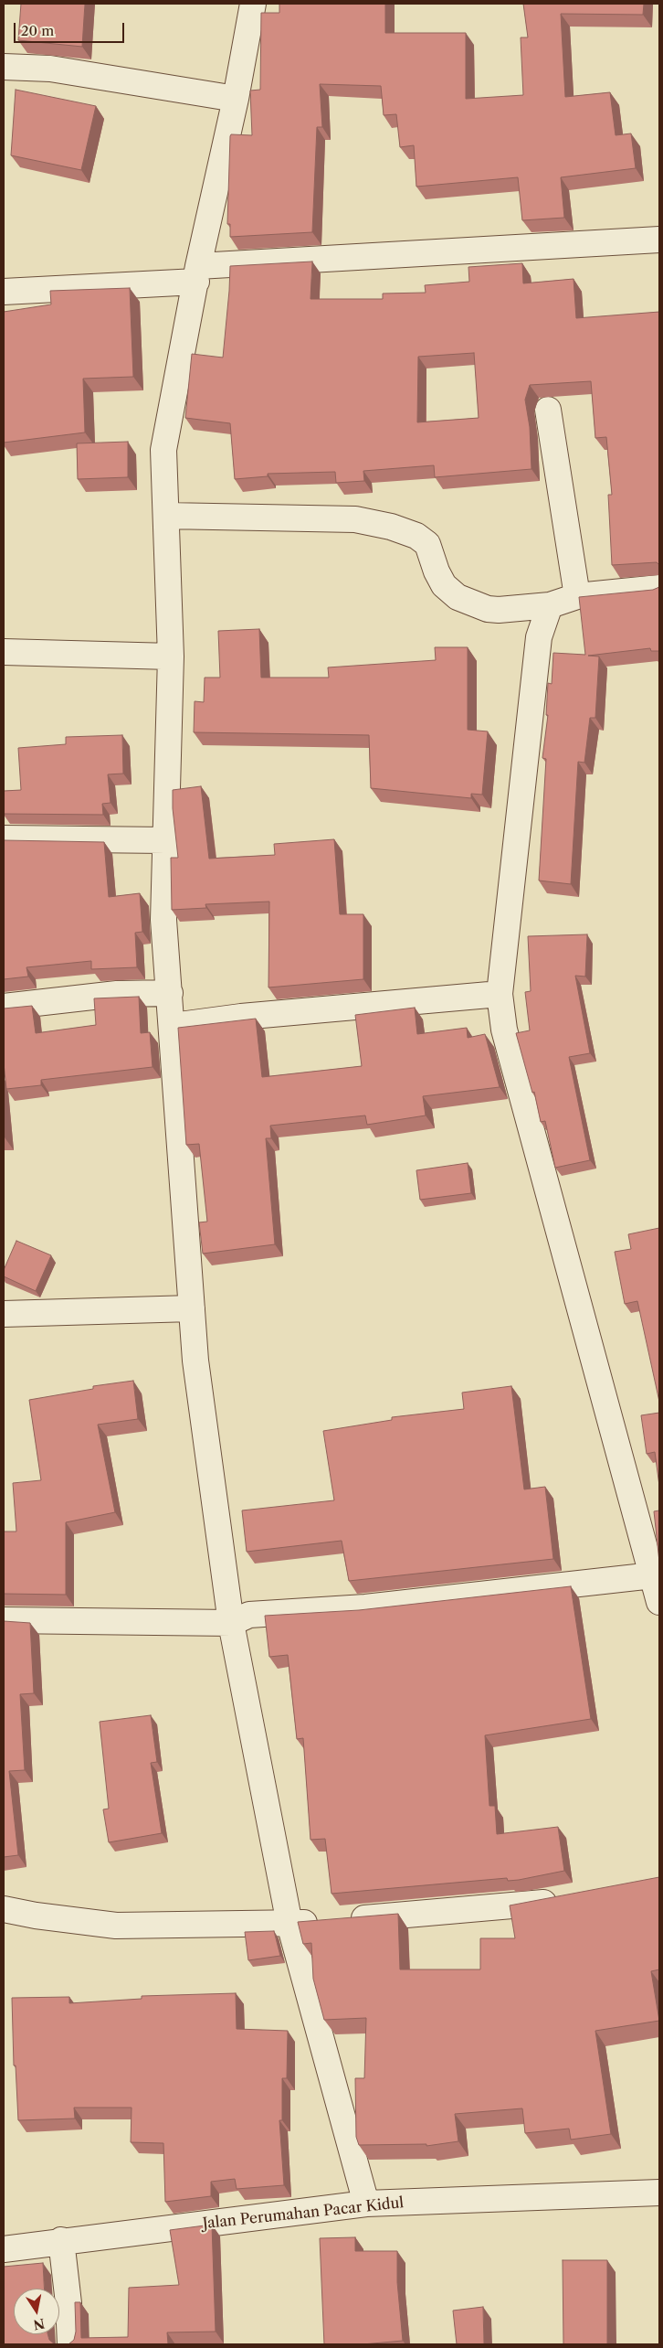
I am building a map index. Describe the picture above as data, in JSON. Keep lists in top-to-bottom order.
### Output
{
  "streets": {
    "street": ["Jalan Perumahan Pacar Kidul"]
  },
  "scale_bar": "20 m",
  "north": "bottom"
}
